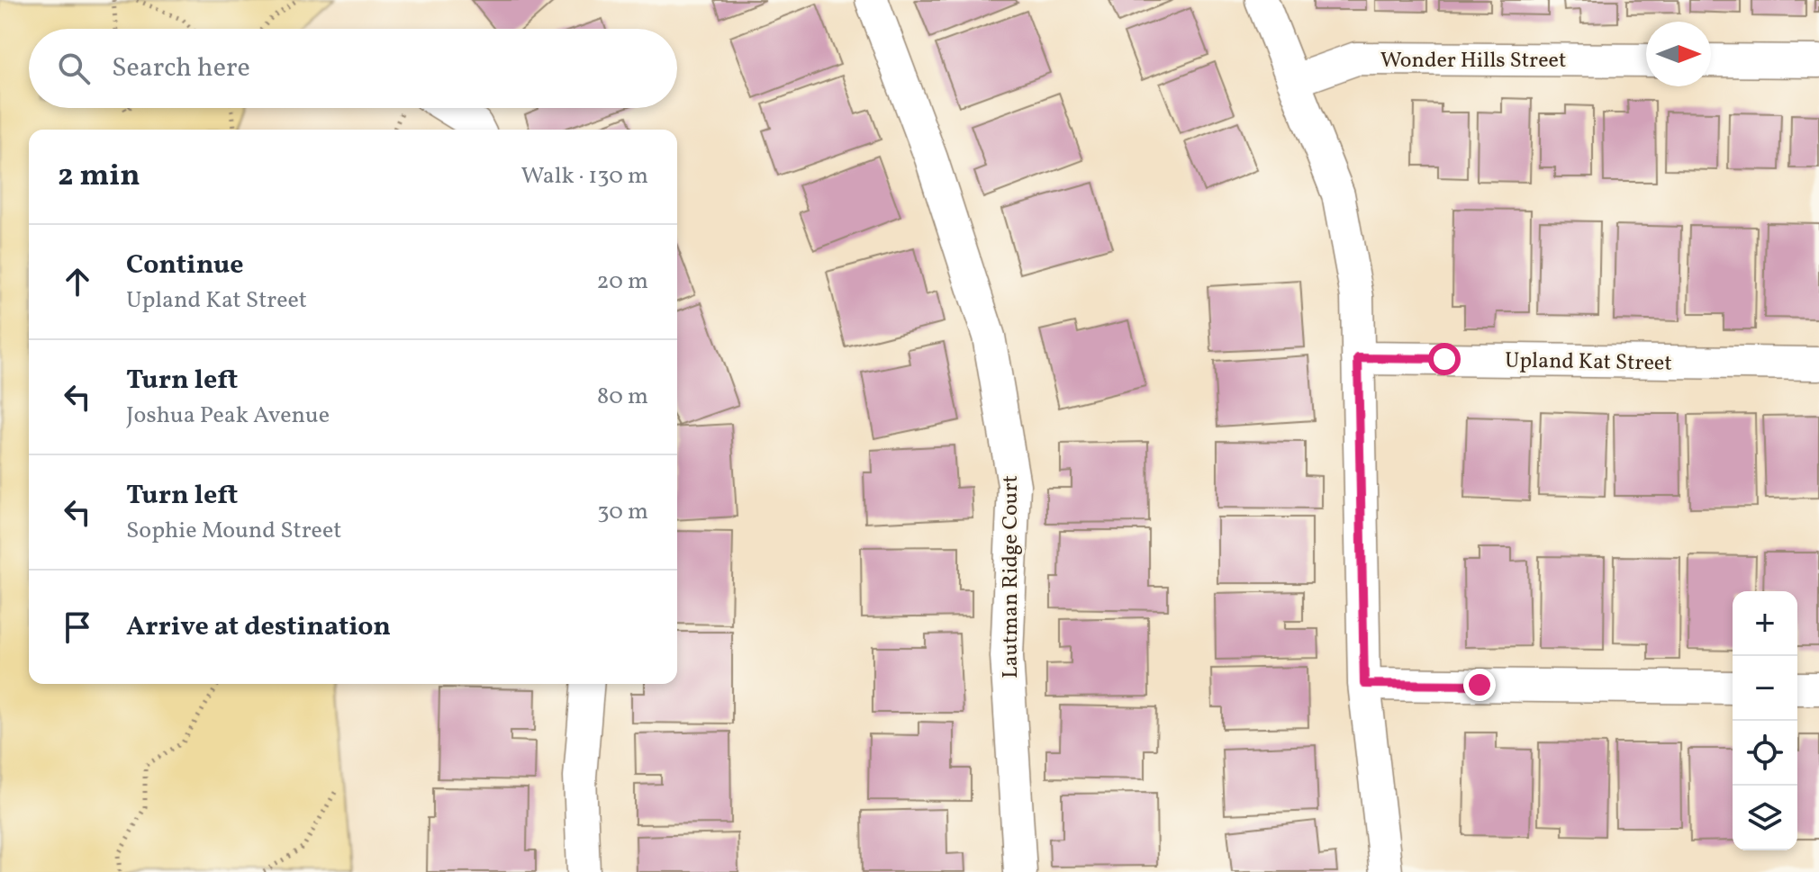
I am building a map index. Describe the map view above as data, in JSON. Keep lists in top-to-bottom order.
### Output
{
  "streets": {
    "street": ["Wonder Hills Street", "Upland Kat Street", "Lautman Ridge Court"]
  },
  "north": "right",
  "page": {
    "search": "Search here",
    "heading": ["2 min", "Walk · 130 m"],
    "list": [
      ["Continue", "Upland Kat Street", "20 m"],
      ["Turn left", "Joshua Peak Avenue", "80 m"],
      ["Turn left", "Sophie Mound Street", "30 m"],
      "Arrive at destination"
    ],
    "map_buttons": ["+", "−"]
  }
}
